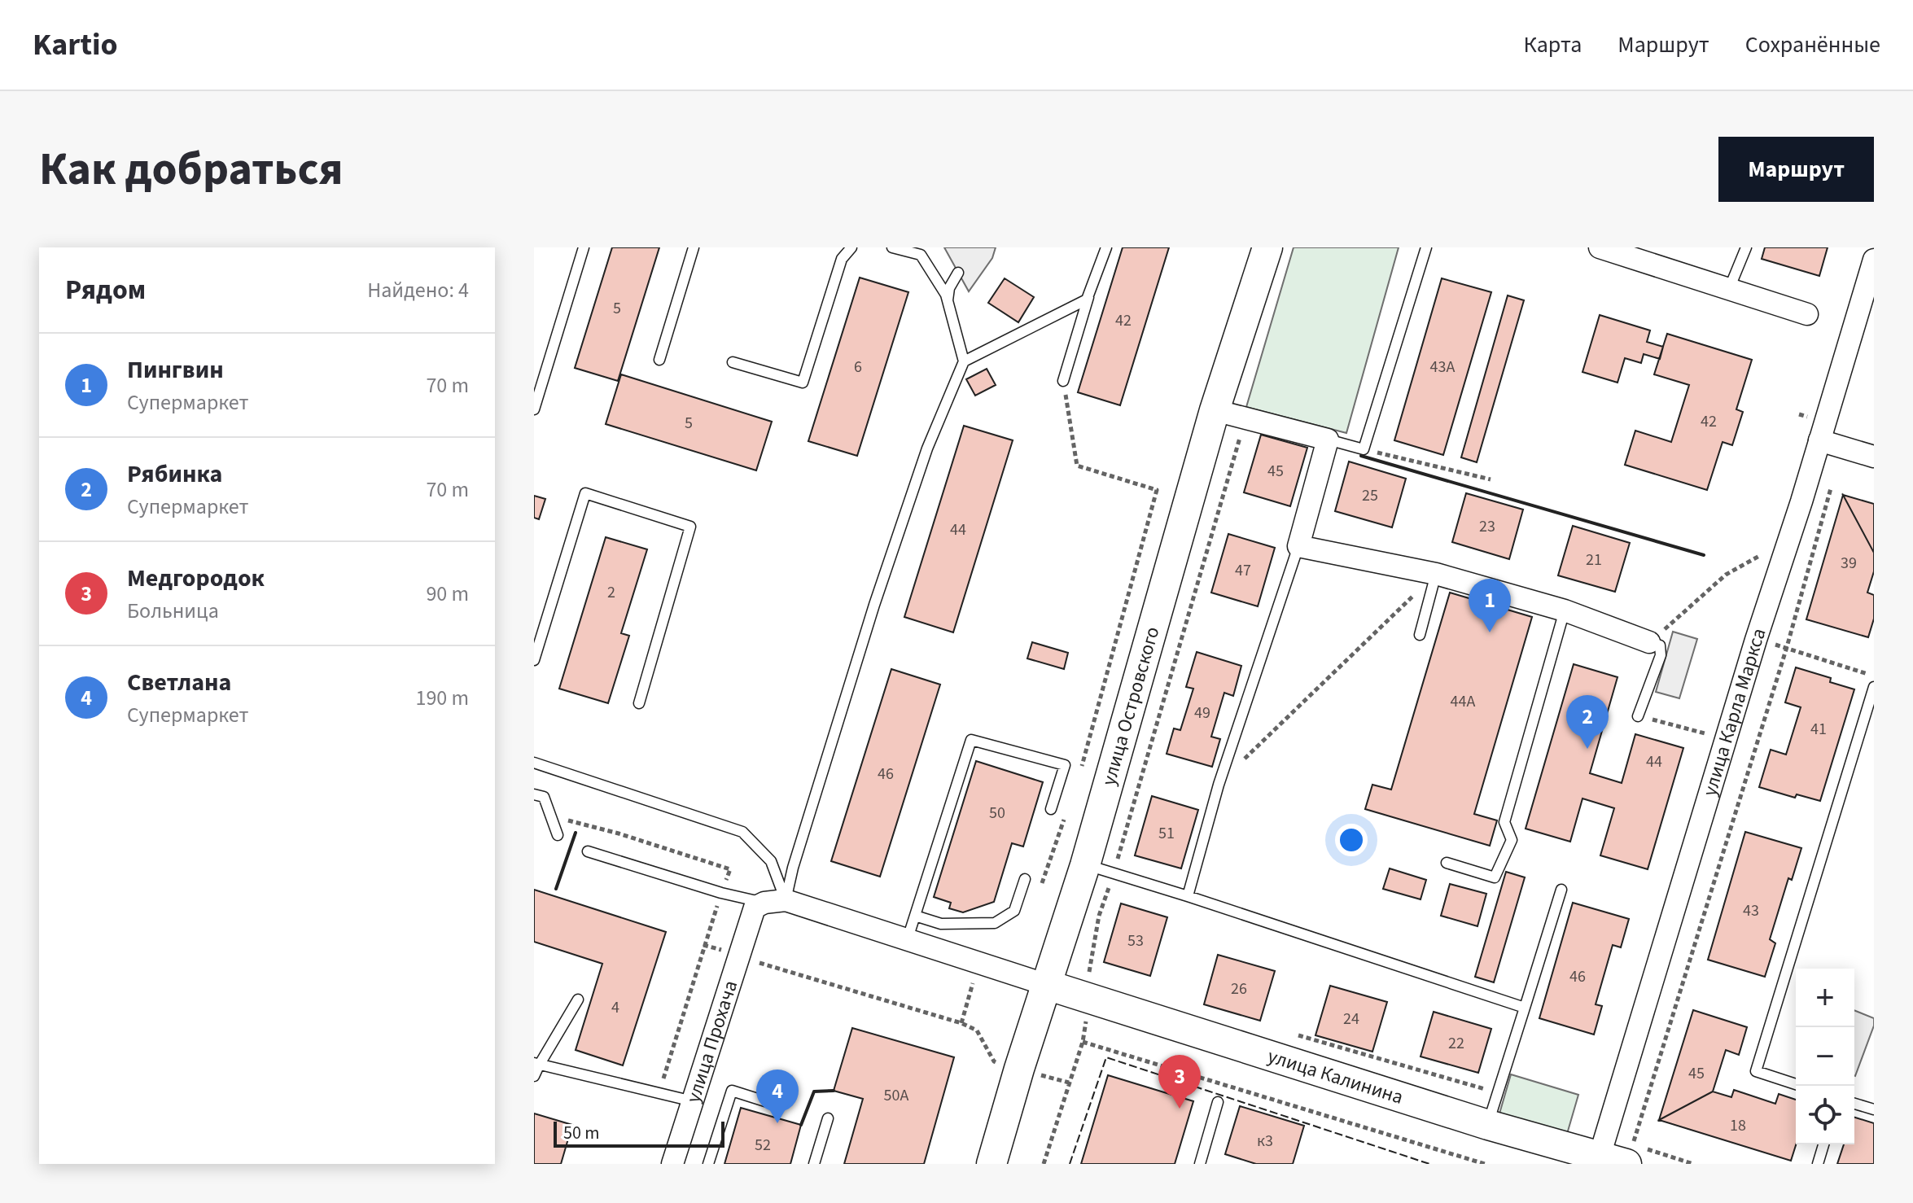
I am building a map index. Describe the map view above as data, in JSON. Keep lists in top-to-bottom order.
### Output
{
  "streets": {
    "street": [
      "улица Островского",
      "улица Карла Маркса",
      "улица Прохача",
      "улица Калинина"
    ]
  },
  "crossings": [
    ["улица Островского", "улица Калинина"],
    ["улица Карла Маркса", "улица Калинина"]
  ],
  "house_numbers": [
    "5",
    "42",
    "6",
    "43А",
    "42",
    "5",
    "45",
    "25",
    "23",
    "44",
    "21",
    "39",
    "47",
    "2",
    "44А",
    "49",
    "41",
    "44",
    "46",
    "50",
    "51",
    "43",
    "53",
    "46",
    "26",
    "4",
    "24",
    "22",
    "45",
    "50А",
    "18",
    "к3",
    "52"
  ],
  "scale_bar": "50 m",
  "page": {
    "header": "Kartio",
    "nav": ["Карта", "Маршрут", "Сохранённые"],
    "buttons": "Маршрут",
    "title": "Как добраться",
    "heading": ["Рядом", "Найдено: 4"],
    "list": [
      {
        "mark": "1",
        "name": "Пингвин",
        "note": "Супермаркет",
        "value": "70 m"
      },
      {
        "mark": "2",
        "name": "Рябинка",
        "note": "Супермаркет",
        "value": "70 m"
      },
      {
        "mark": "3",
        "name": "Медгородок",
        "note": "Больница",
        "value": "90 m"
      },
      {
        "mark": "4",
        "name": "Светлана",
        "note": "Супермаркет",
        "value": "190 m"
      }
    ],
    "pins": [
      "1",
      "2",
      "3",
      "4"
    ],
    "map_buttons": ["+", "−"],
    "scale": "50 m"
  }
}
